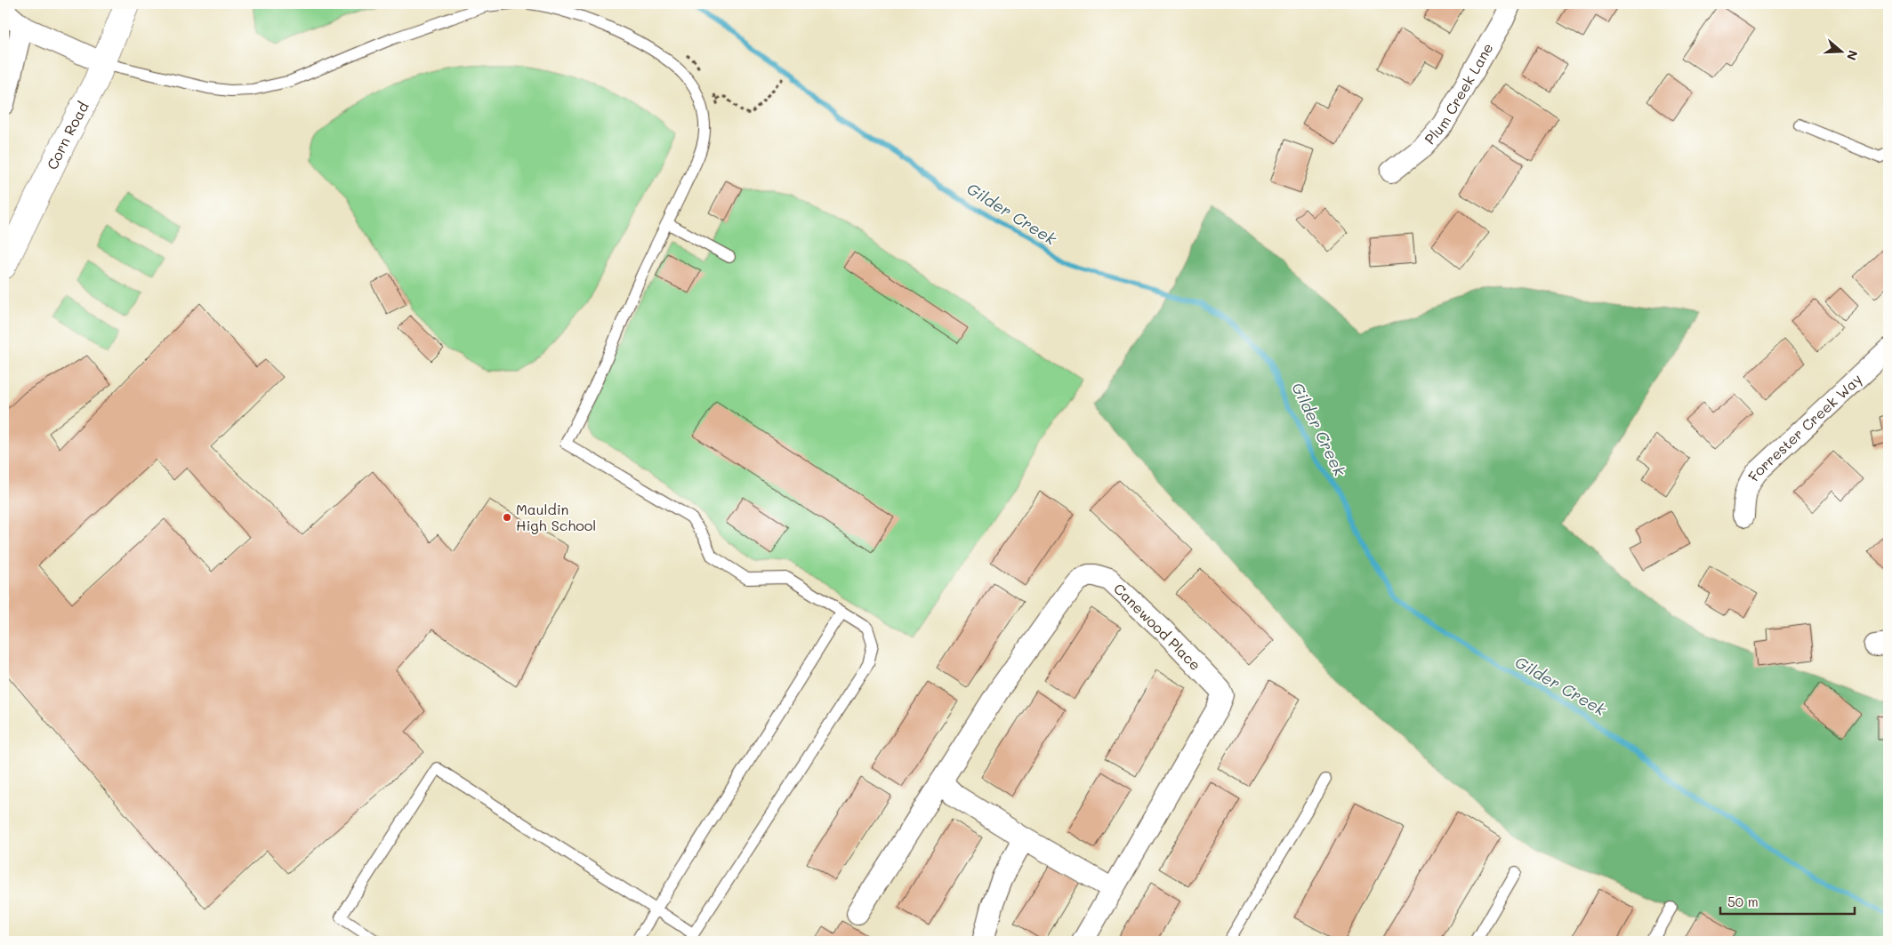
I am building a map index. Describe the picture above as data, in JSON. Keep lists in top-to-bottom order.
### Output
{
  "streets": {
    "street": [
      "Plum Creek Lane",
      "Corn Road",
      "Forrester Creek Way",
      "Canewood Place"
    ]
  },
  "water": ["Gilder Creek"],
  "places": ["Mauldin High School"],
  "scale_bar": "50 m",
  "north": "right"
}
